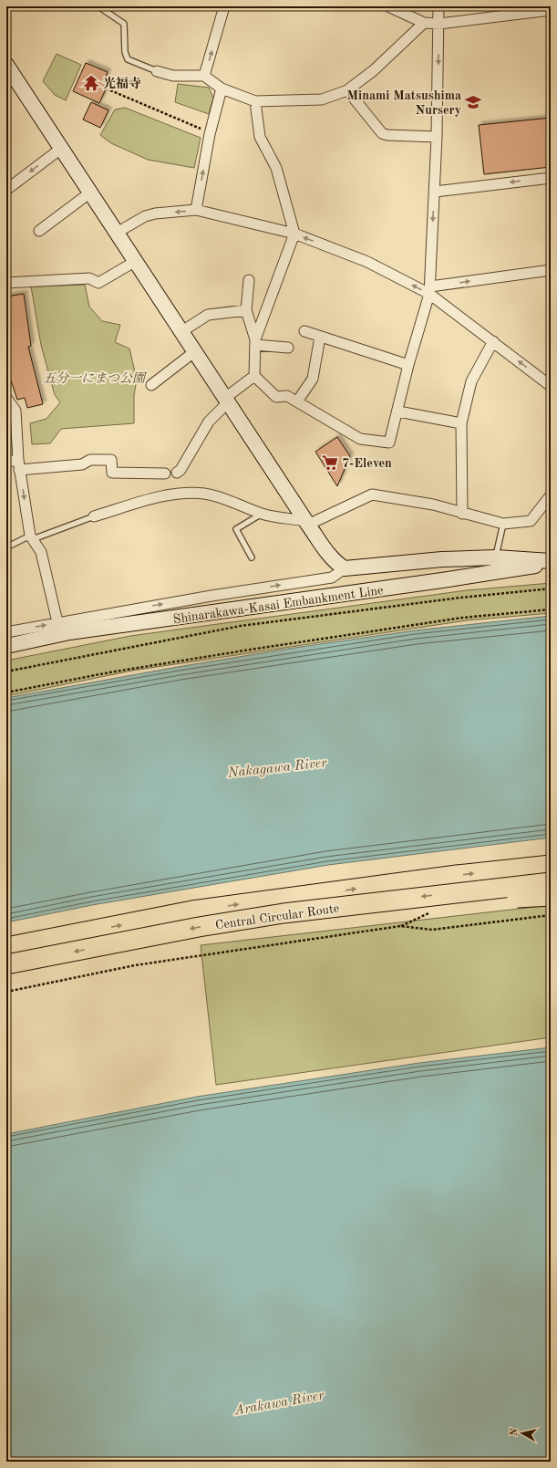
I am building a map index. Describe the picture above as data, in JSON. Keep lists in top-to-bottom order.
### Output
{
  "streets": {
    "highway": ["Central Circular Route"],
    "street": ["Shinarakawa-Kasai Embankment Line"]
  },
  "water": ["Nakagawa River", "Arakawa River"],
  "parks": ["五分一にまつ公園"],
  "places": {
    "temple": ["光福寺"],
    "school or university": ["Minami Matsushima Nursery"],
    "supermarket": ["7-Eleven"]
  },
  "north": "left"
}
